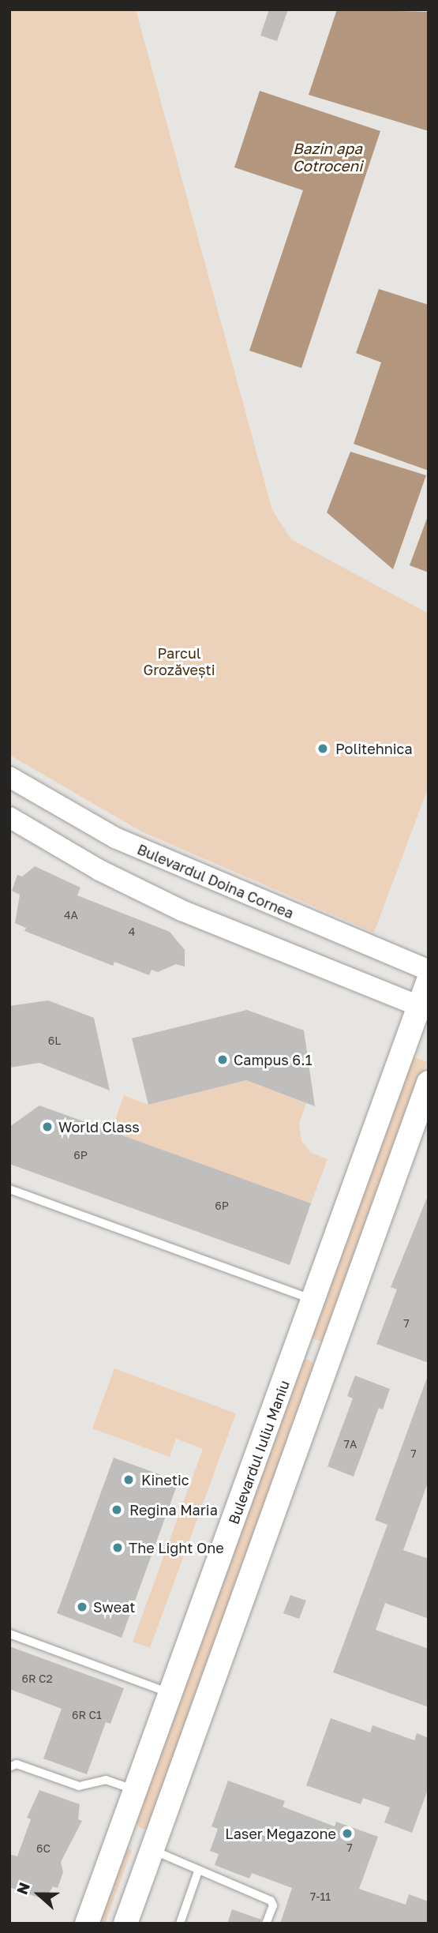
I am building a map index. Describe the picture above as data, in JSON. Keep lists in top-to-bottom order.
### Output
{
  "streets": {
    "main road": ["Bulevardul Doina Cornea", "Bulevardul Iuliu Maniu"]
  },
  "water": ["Bazin apa Cotroceni"],
  "parks": ["Parcul Grozăvești"],
  "places": [
    "Politehnica",
    "Campus 6.1",
    "World Class",
    "Kinetic",
    "Regina Maria",
    "The Light One",
    "Sweat",
    "Laser Megazone"
  ],
  "house_numbers": [
    "4A",
    "4",
    "6L",
    "6P",
    "6P",
    "7",
    "7A",
    "7",
    "6R C2",
    "6R C1",
    "7",
    "6C",
    "7-11"
  ],
  "north": "left"
}
